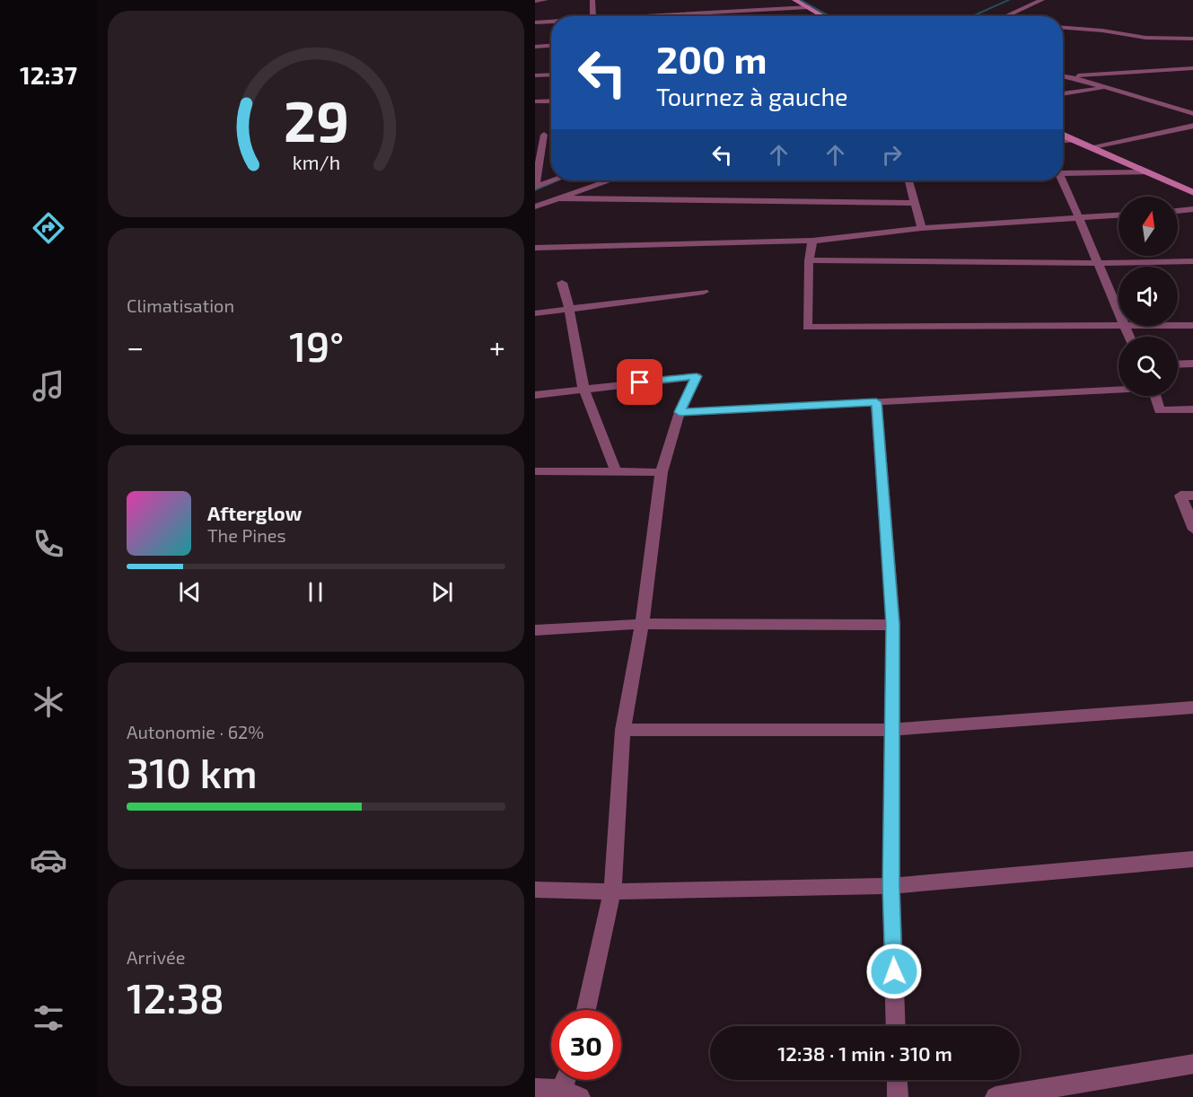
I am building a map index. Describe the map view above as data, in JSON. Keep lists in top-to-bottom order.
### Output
{
  "north": "top",
  "page": {
    "tabs": "12:37",
    "turn": ["200 m", "Tournez à gauche"],
    "tile": [
      "Climatisation",
      ["Autonomie · 62%", "310 km"],
      ["Arrivée", "12:38"]
    ],
    "heat": ["−", "19°", "+"],
    "song": ["Afterglow", "The Pines"],
    "limit": "30",
    "trip": "12:38 · 1 min · 310 m",
    "gauge": ["29", "km/h"]
  }
}
